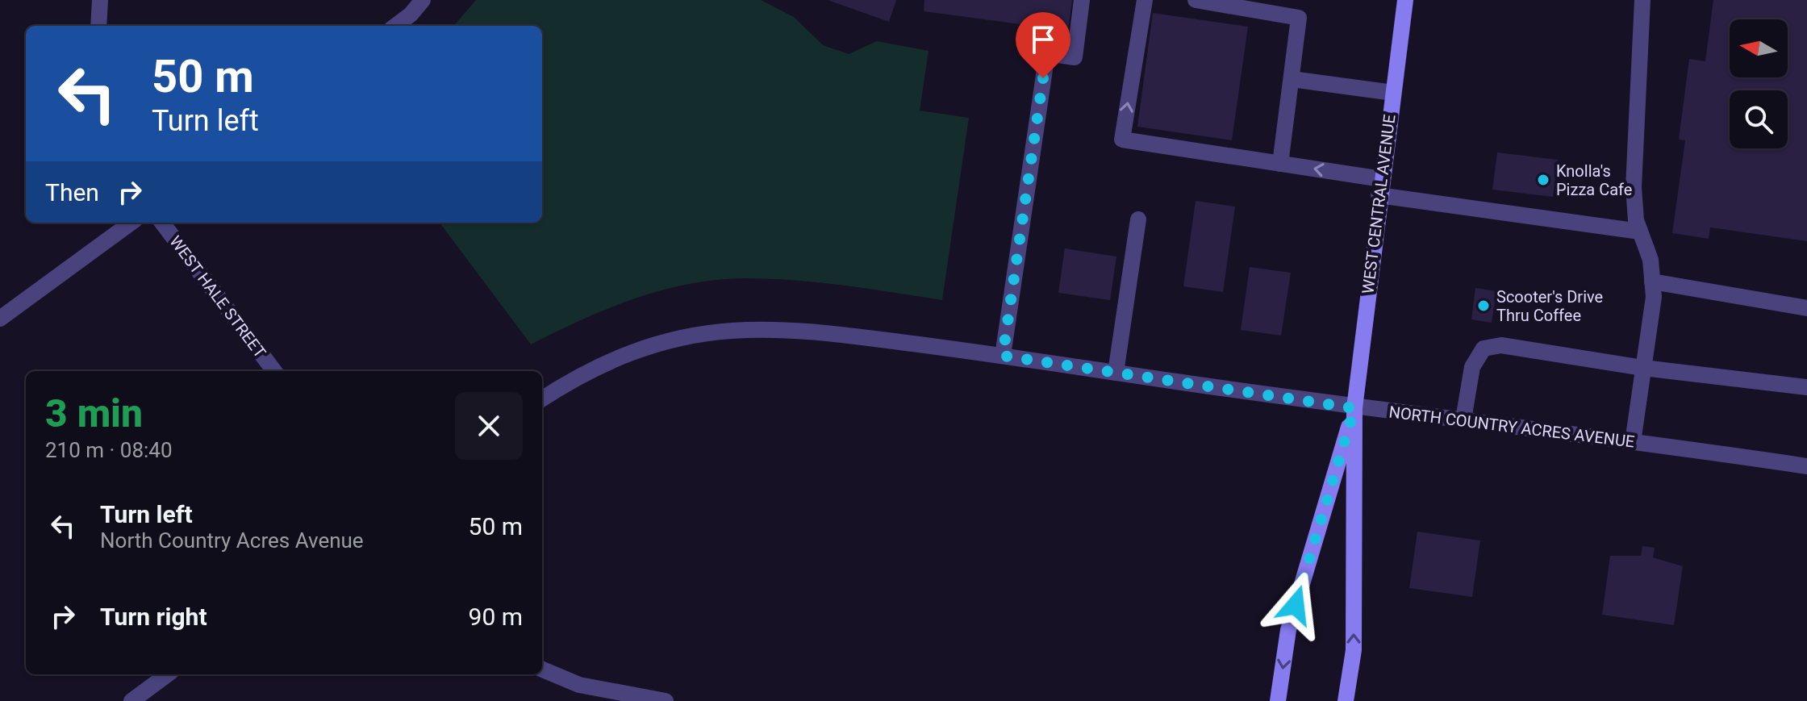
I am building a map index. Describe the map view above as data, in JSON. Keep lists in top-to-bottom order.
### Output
{
  "streets": {
    "main road": ["WEST CENTRAL AVENUE"],
    "street": ["WEST HALE STREET", "NORTH COUNTRY ACRES AVENUE"]
  },
  "crossings": [
    ["WEST CENTRAL AVENUE", "NORTH COUNTRY ACRES AVENUE"]
  ],
  "places": ["Knolla's Pizza Cafe", "Scooter's Drive Thru Coffee"],
  "north": "left",
  "page": {
    "turn": ["50 m", "Turn left"],
    "then": "Then",
    "heading": ["3 min", "210 m · 08:40"],
    "list": [
      {
        "name": "Turn left",
        "note": "North Country Acres Avenue",
        "value": "50 m"
      },
      {
        "name": "Turn right",
        "value": "90 m"
      }
    ]
  }
}
